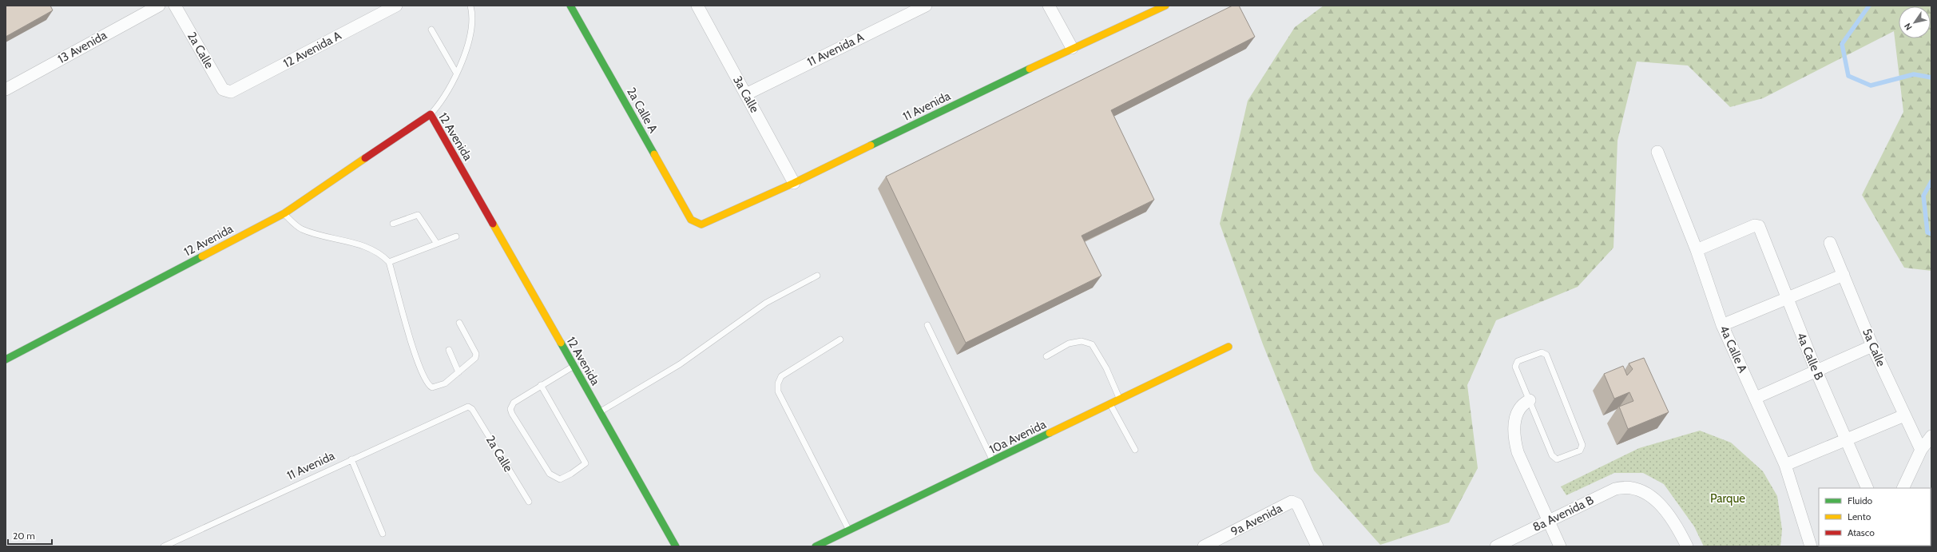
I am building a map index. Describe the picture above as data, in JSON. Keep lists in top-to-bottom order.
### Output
{
  "streets": {
    "street": [
      "13 Avenida",
      "12 Avenida A",
      "11 Avenida A",
      "2a Calle",
      "3a Calle",
      "11 Avenida",
      "2a Calle A",
      "12 Avenida",
      "5a Calle",
      "4a Calle A",
      "4a Calle B",
      "10a Avenida",
      "8a Avenida B",
      "9a Avenida"
    ]
  },
  "crossings": [
    ["12 Avenida A", "2a Calle"],
    ["11 Avenida A", "3a Calle"],
    ["2a Calle", "11 Avenida"],
    ["3a Calle", "11 Avenida"],
    ["11 Avenida", "2a Calle A"],
    ["4a Calle A", "4a Calle B"]
  ],
  "parks": ["Parque"],
  "legend": ["Fluido", "Lento", "Atasco"],
  "scale_bar": "20 m",
  "north": "bottom left"
}
